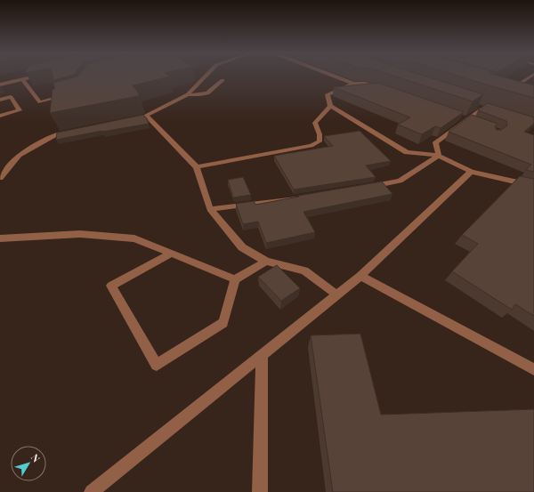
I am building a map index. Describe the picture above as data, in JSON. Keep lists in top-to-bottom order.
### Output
{
  "north": "top right"
}
